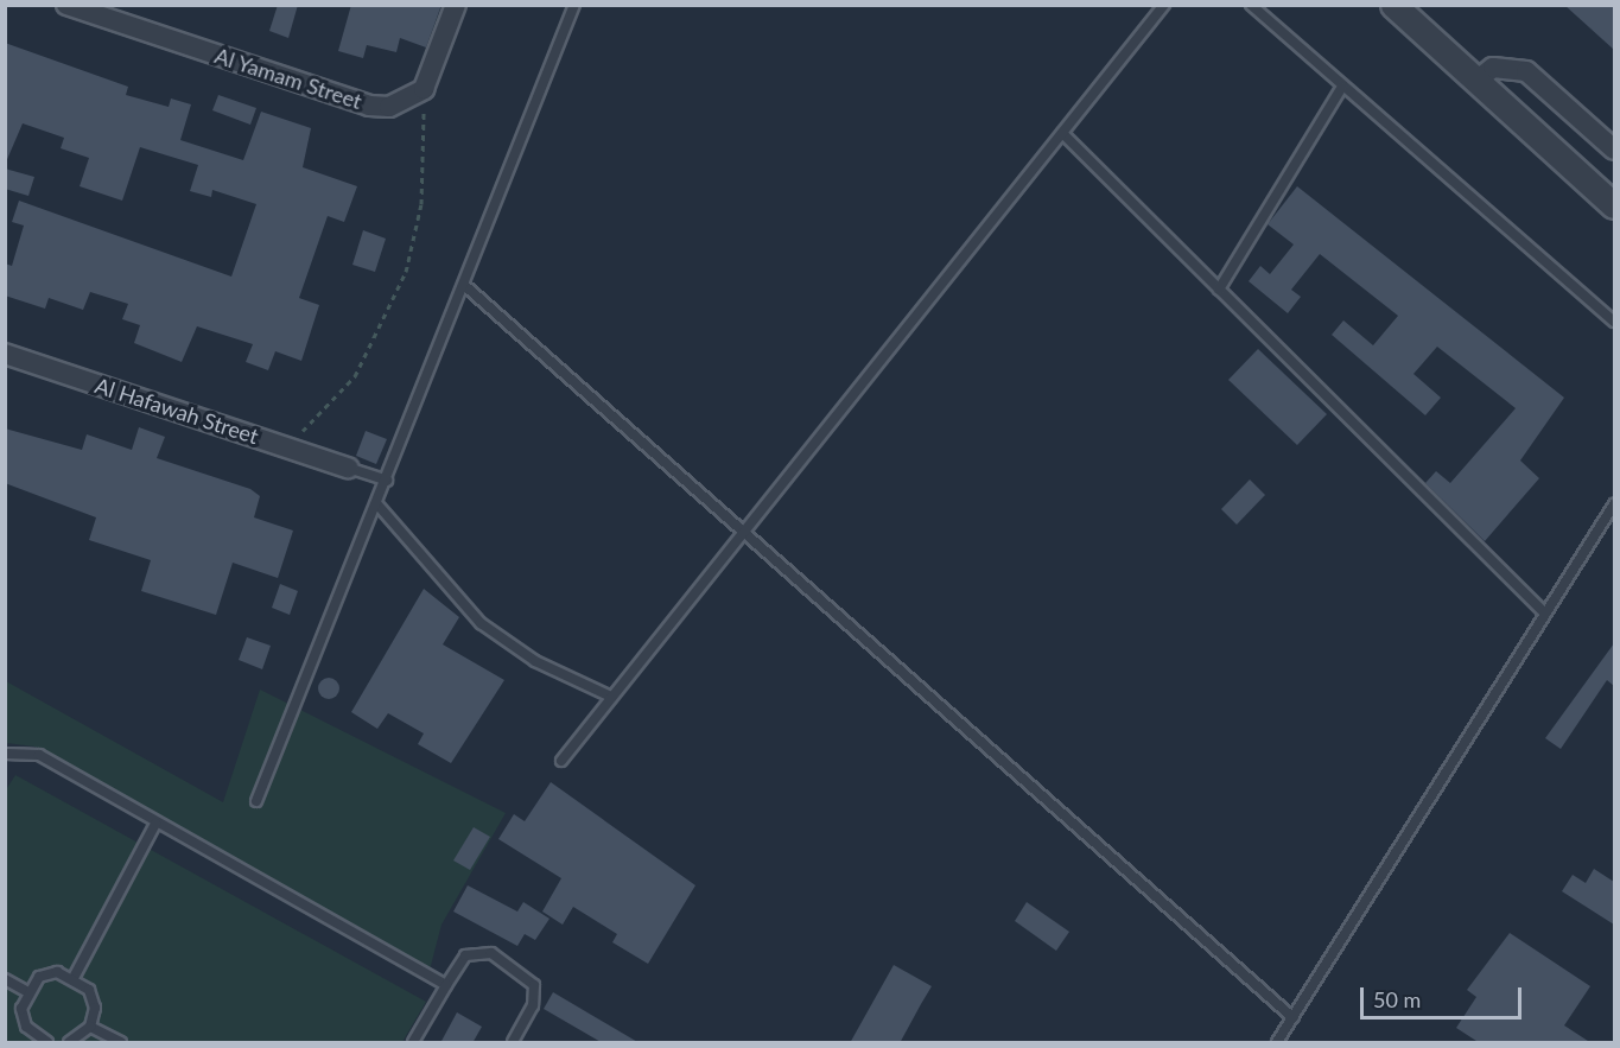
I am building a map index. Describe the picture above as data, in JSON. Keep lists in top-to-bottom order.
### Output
{
  "streets": {
    "street": ["Al Yamam Street", "Al Hafawah Street"]
  },
  "scale_bar": "50 m"
}
